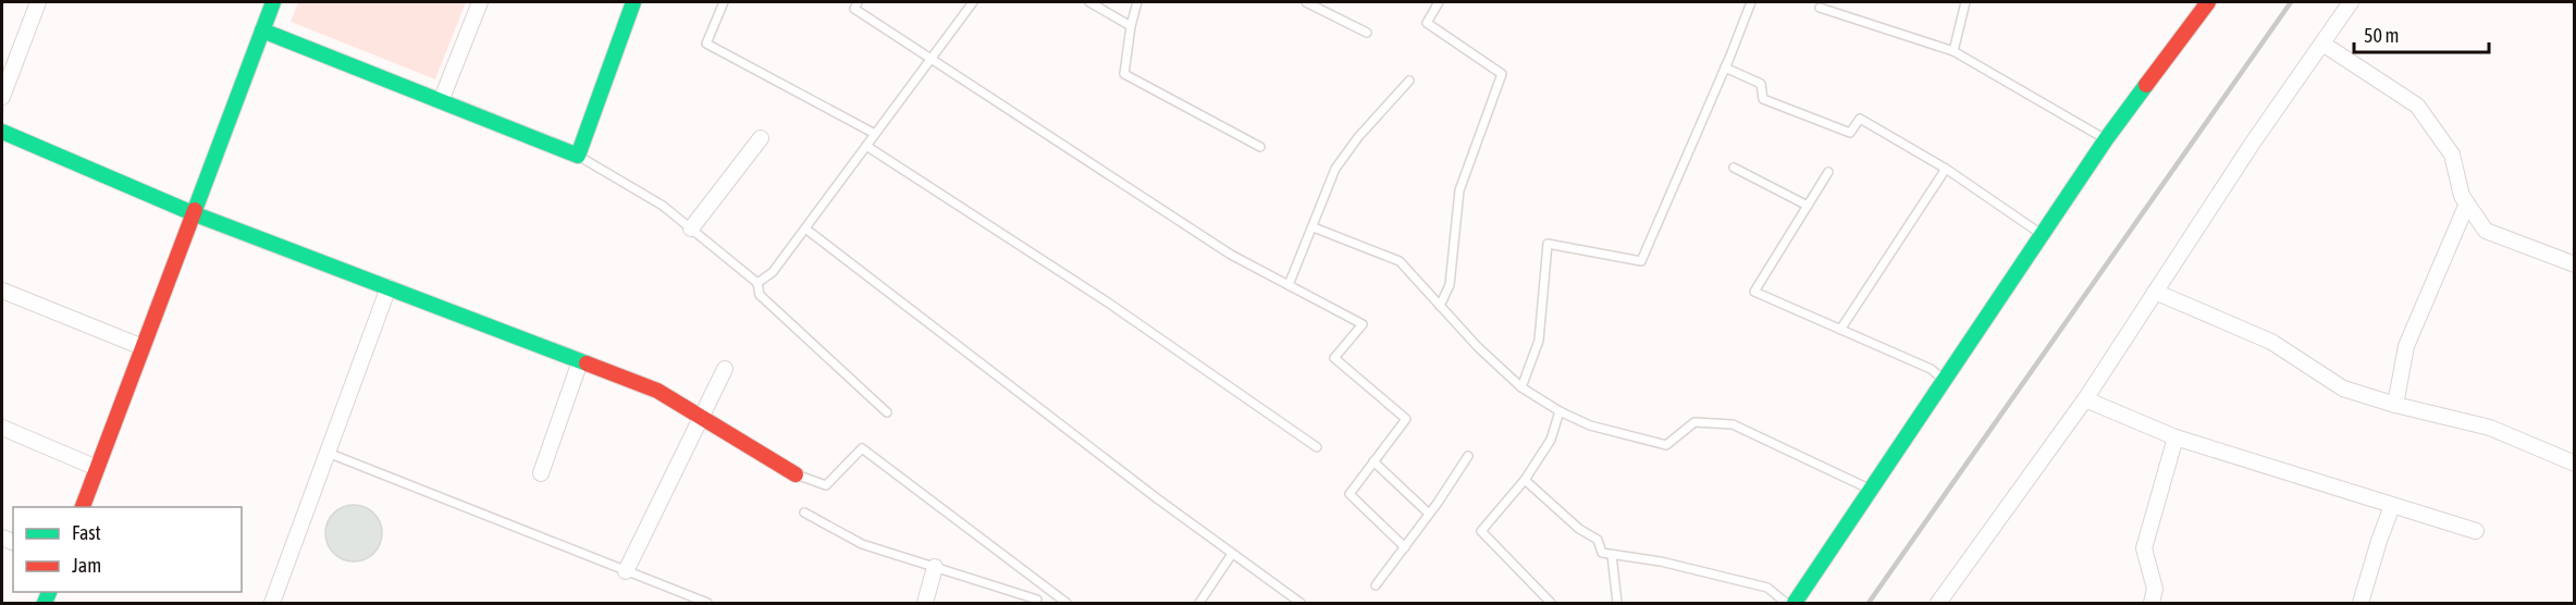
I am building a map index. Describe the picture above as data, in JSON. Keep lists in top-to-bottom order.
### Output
{
  "legend": ["Fast", "Jam"],
  "scale_bar": "50 m"
}
